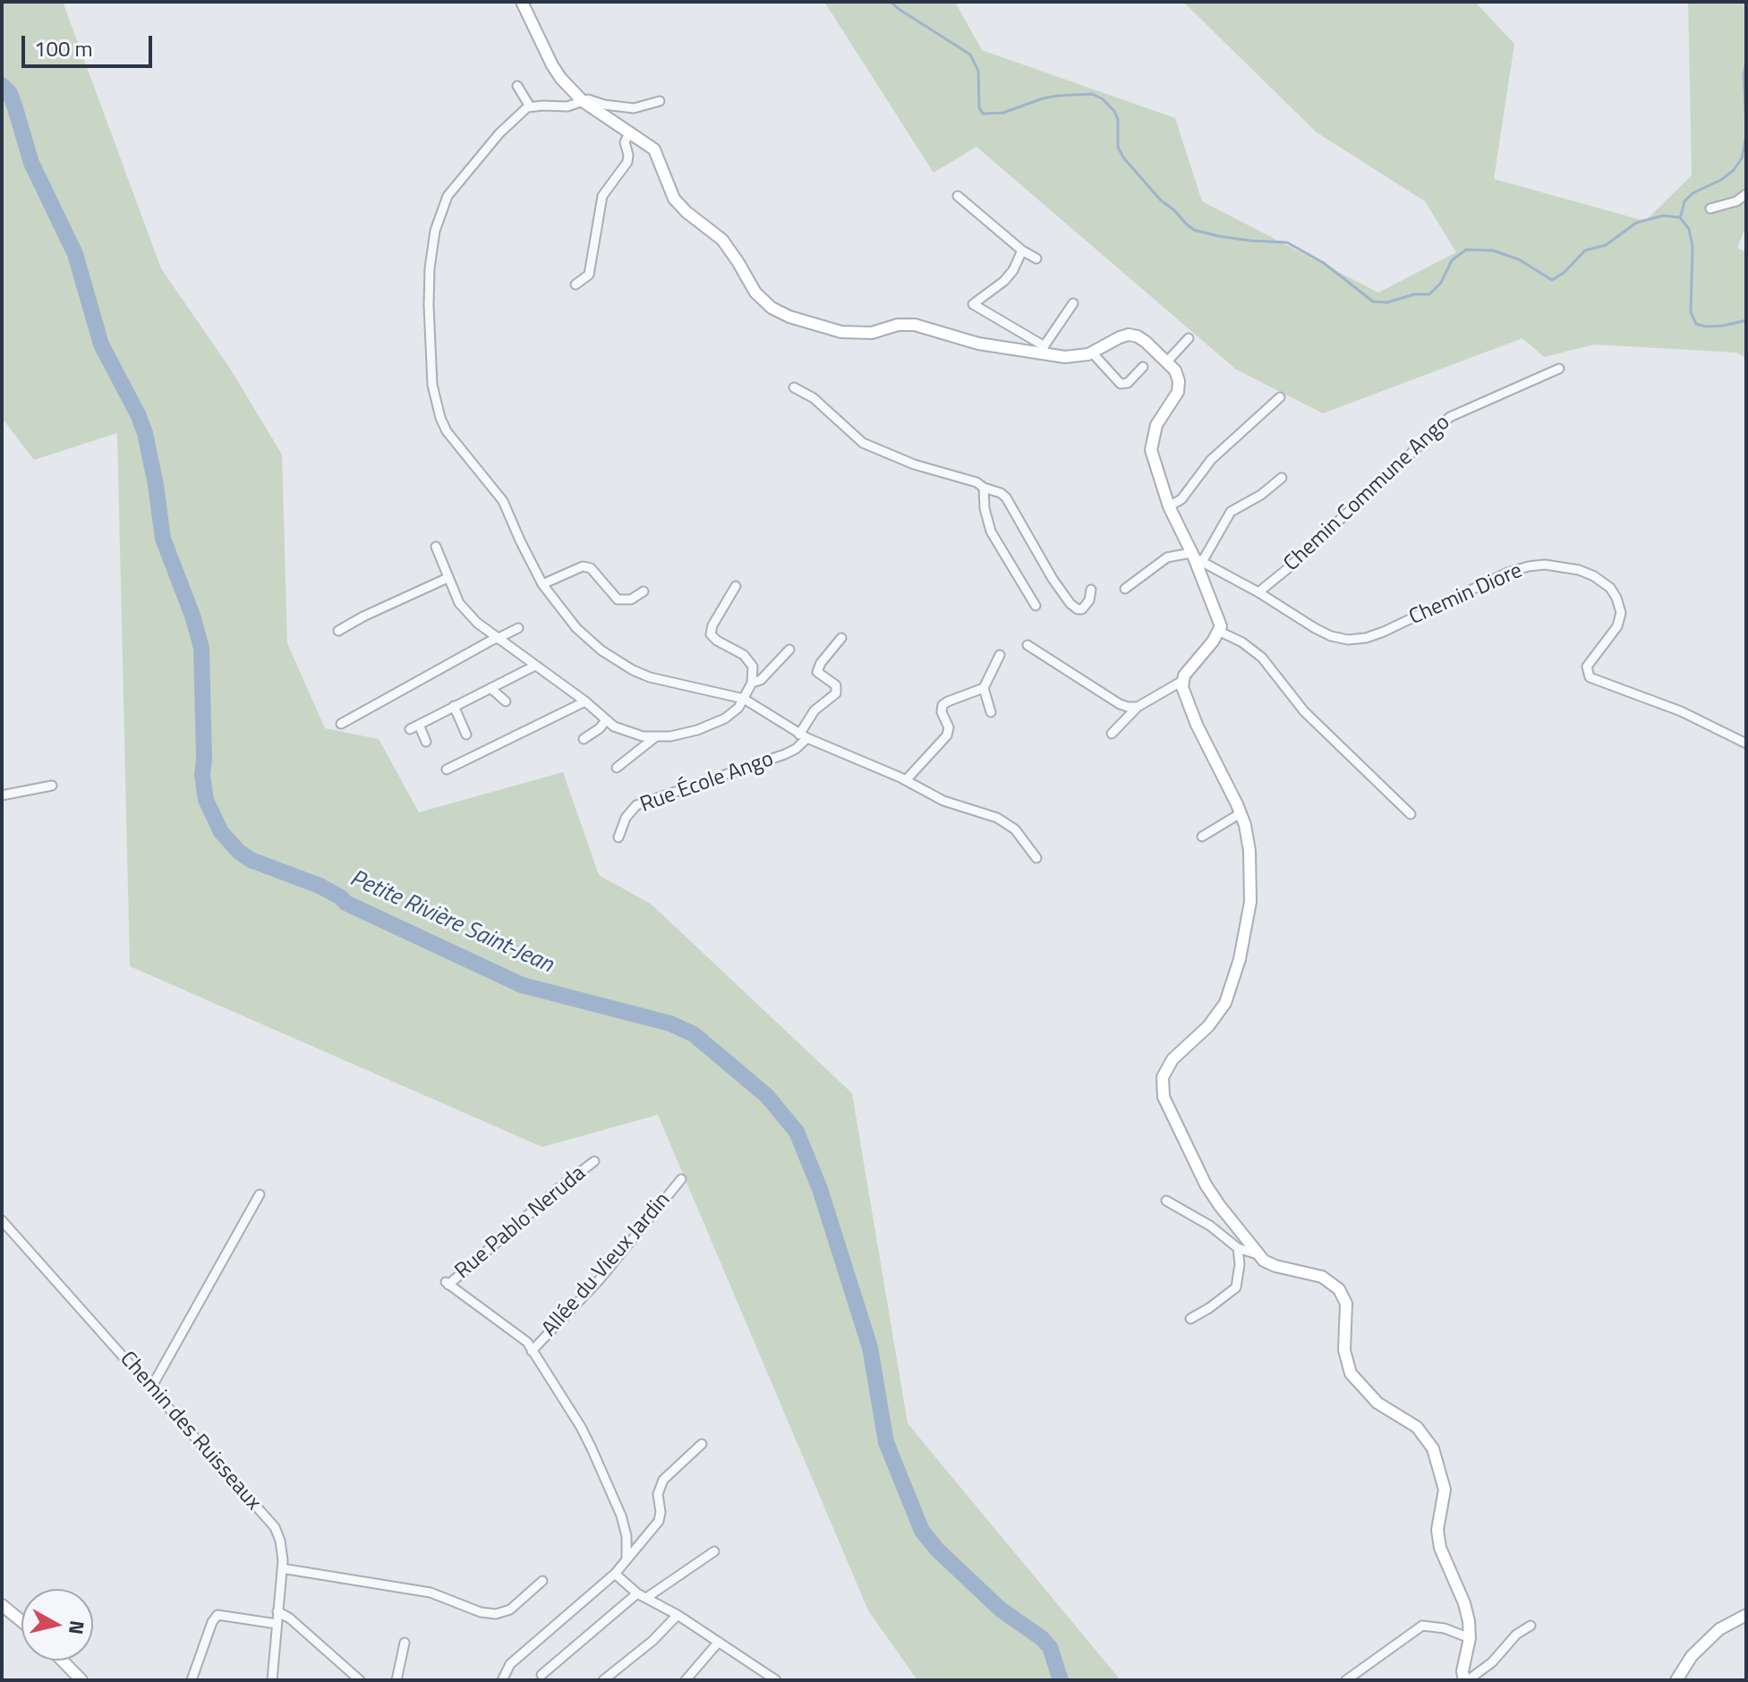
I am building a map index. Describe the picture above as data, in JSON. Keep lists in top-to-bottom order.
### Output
{
  "streets": {
    "street": [
      "Chemin Commune Ango",
      "Chemin Diore",
      "Rue École Ango",
      "Rue Pablo Neruda",
      "Allée du Vieux Jardin",
      "Chemin des Ruisseaux"
    ]
  },
  "crossings": [
    ["Chemin Commune Ango", "Chemin Diore"],
    ["Rue Pablo Neruda", "Allée du Vieux Jardin"]
  ],
  "water": ["Petite Rivière Saint-Jean"],
  "scale_bar": "100 m",
  "north": "right"
}
